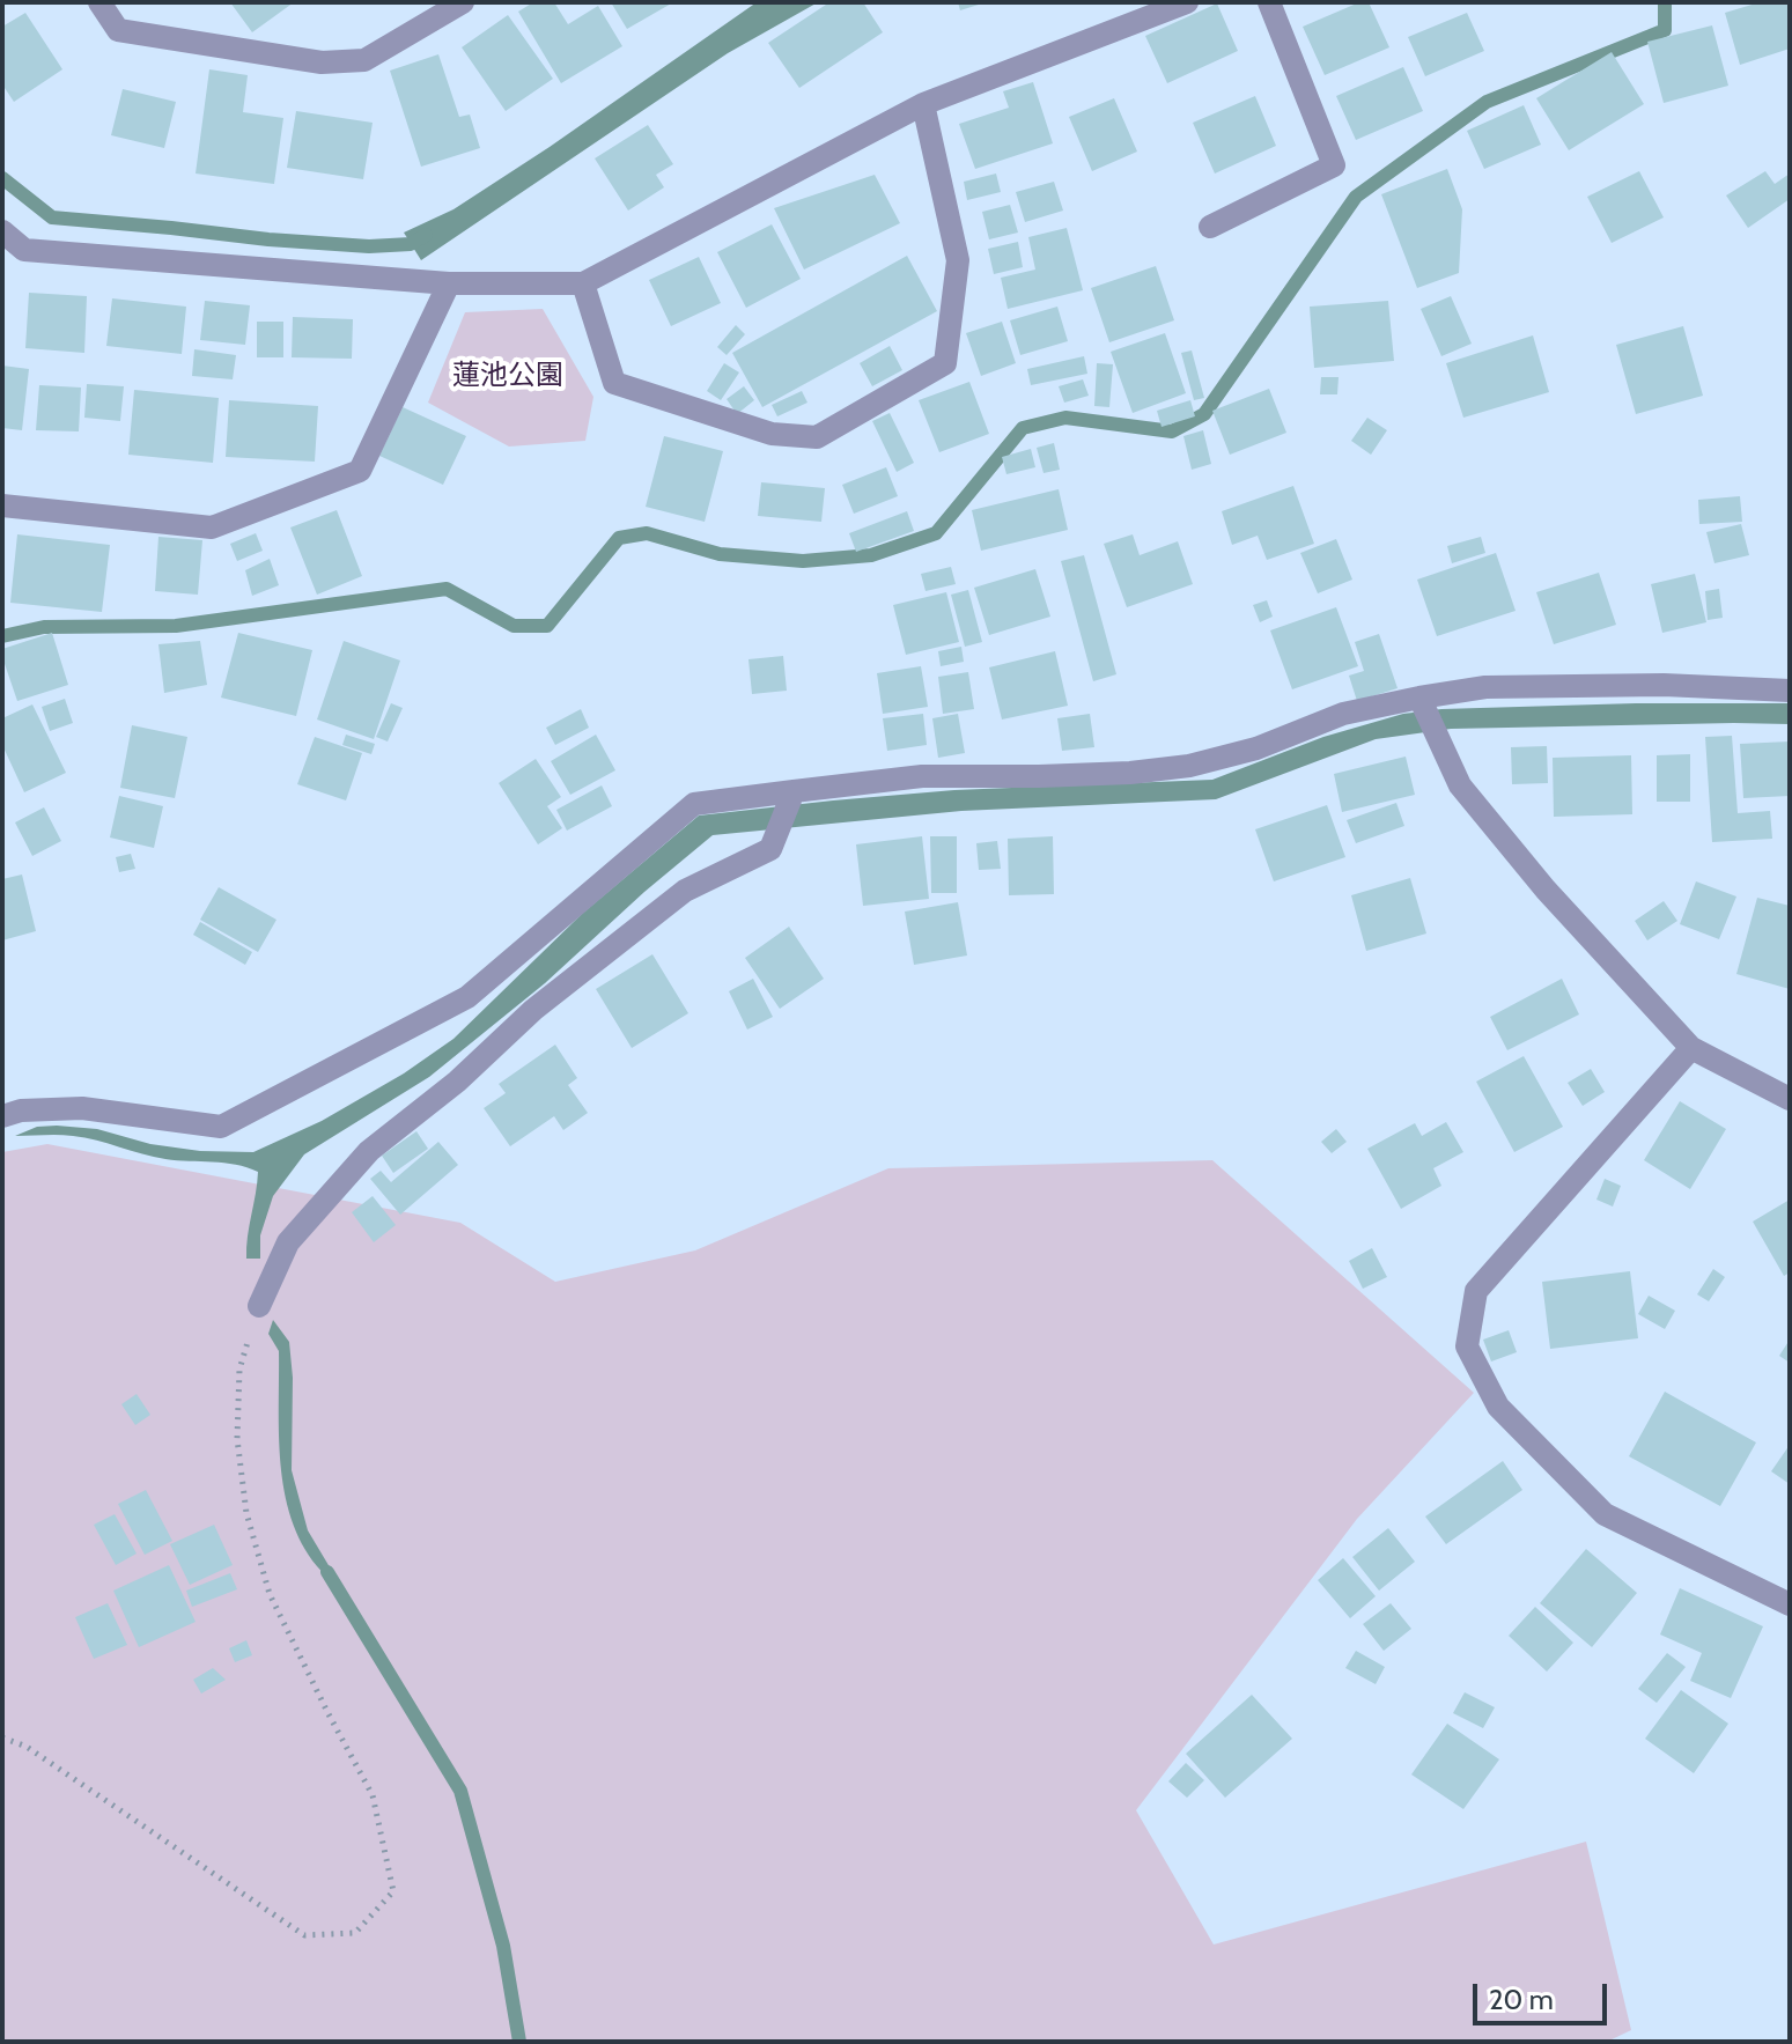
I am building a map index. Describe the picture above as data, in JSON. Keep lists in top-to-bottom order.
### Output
{
  "parks": ["蓮池公園"],
  "scale_bar": "20 m"
}
